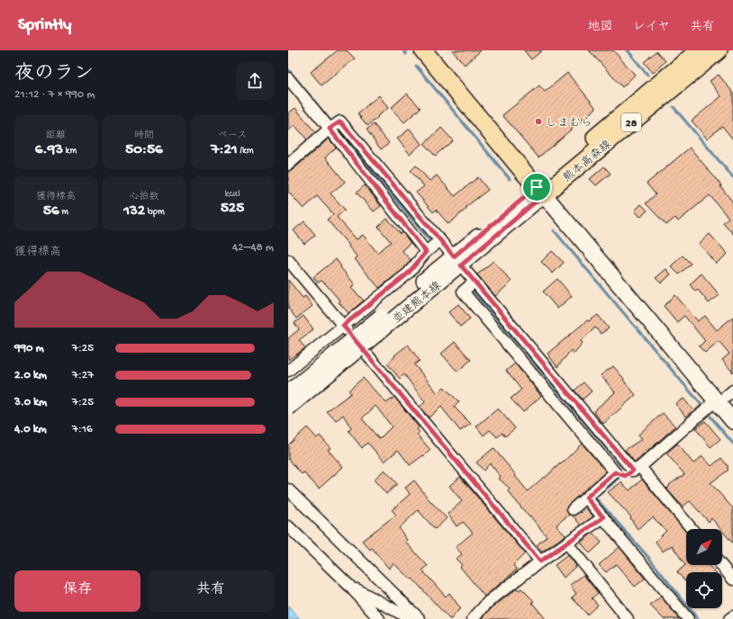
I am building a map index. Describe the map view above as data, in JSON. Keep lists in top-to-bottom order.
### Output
{
  "streets": {
    "main road": ["28", "熊本高森線", "並建熊本線"]
  },
  "crossings": [
    ["熊本高森線", "並建熊本線"]
  ],
  "places": ["しまむら"],
  "north": "top right",
  "page": {
    "header": "Sprintly",
    "nav": ["地図", "レイヤ", "共有"],
    "heading": ["夜のラン", "21:12 · 7 × 990 m"],
    "stats": [
      ["距離", "6.93 km"],
      ["時間", "50:56"],
      ["ペース", "7:21 /km"],
      ["獲得標高", "56 m"],
      ["心拍数", "132 bpm"],
      ["kcal", "525"]
    ],
    "chart": ["獲得標高", "42–48 m"],
    "list": [
      {
        "name": "990 m",
        "note": "7:25"
      },
      {
        "name": "2.0 km",
        "note": "7:27"
      },
      {
        "name": "3.0 km",
        "note": "7:25"
      },
      {
        "name": "4.0 km",
        "note": "7:16"
      }
    ],
    "buttons": ["保存", "共有"]
  }
}
